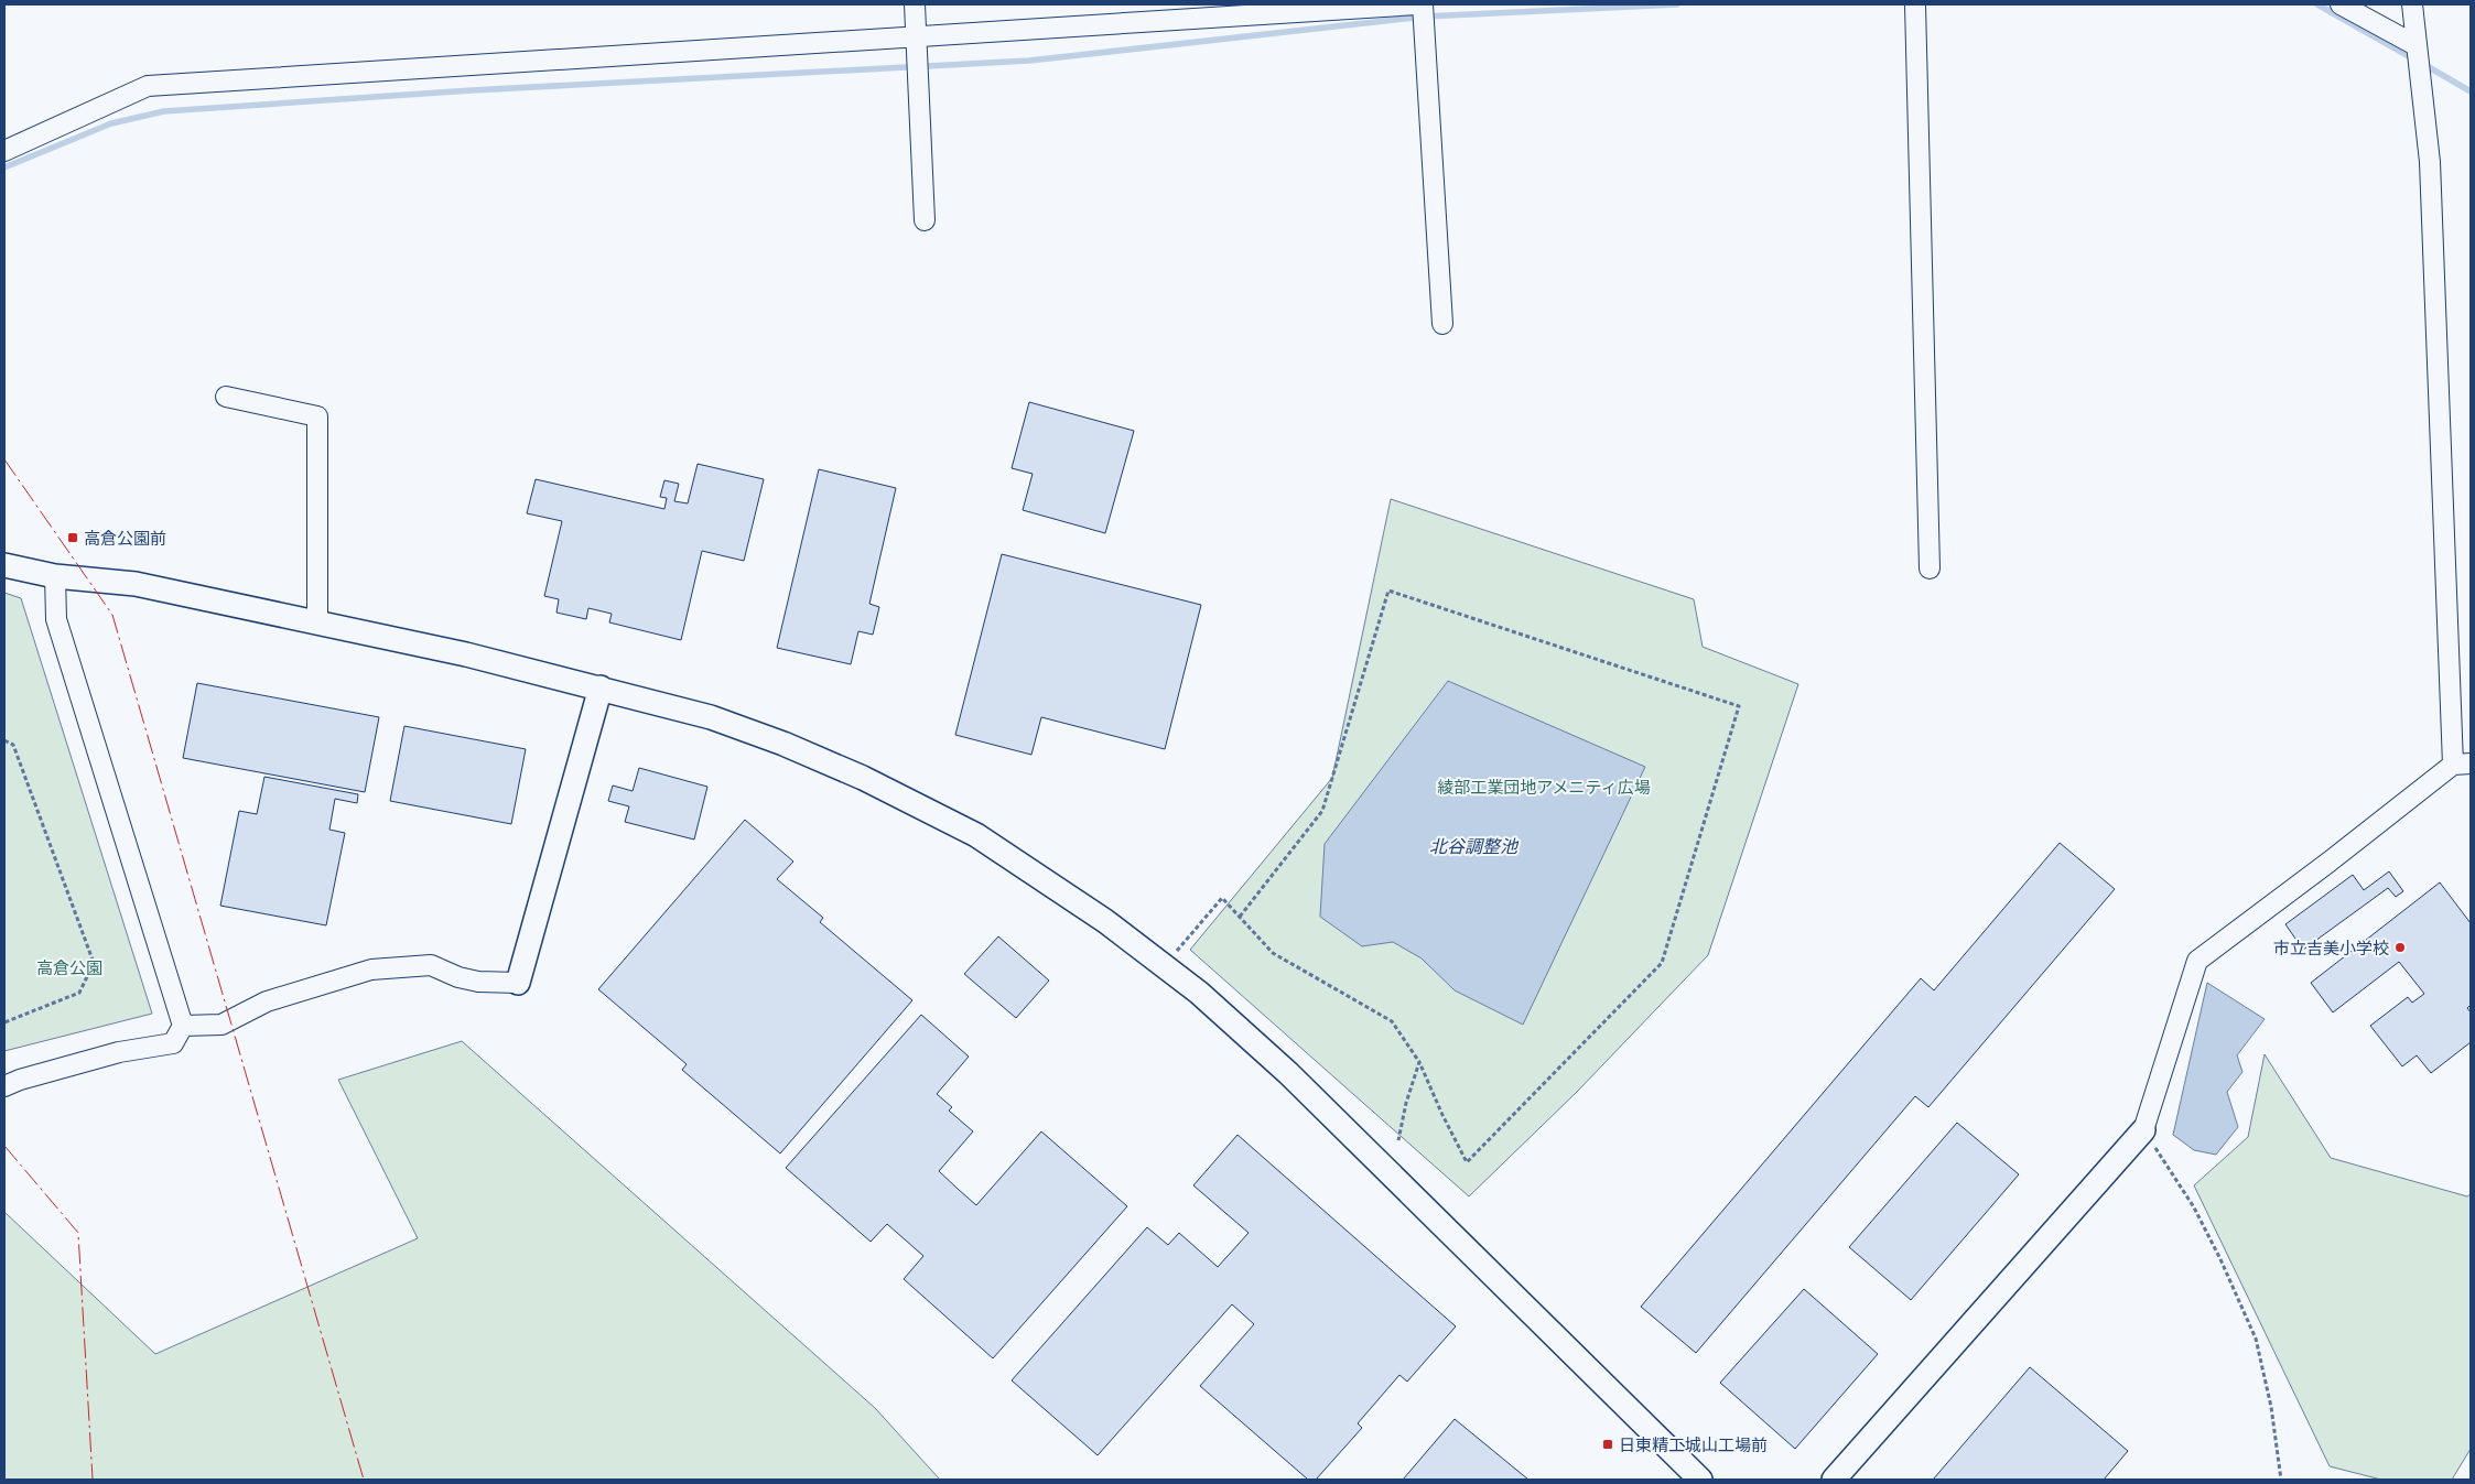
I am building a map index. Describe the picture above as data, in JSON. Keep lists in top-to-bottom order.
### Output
{
  "water": ["北谷調整池"],
  "parks": ["綾部工業団地アメニティ広場", "高倉公園"],
  "places": {
    "transit": ["高倉公園前", "日東精工城山工場前"],
    "other": ["市立吉美小学校"]
  }
}
